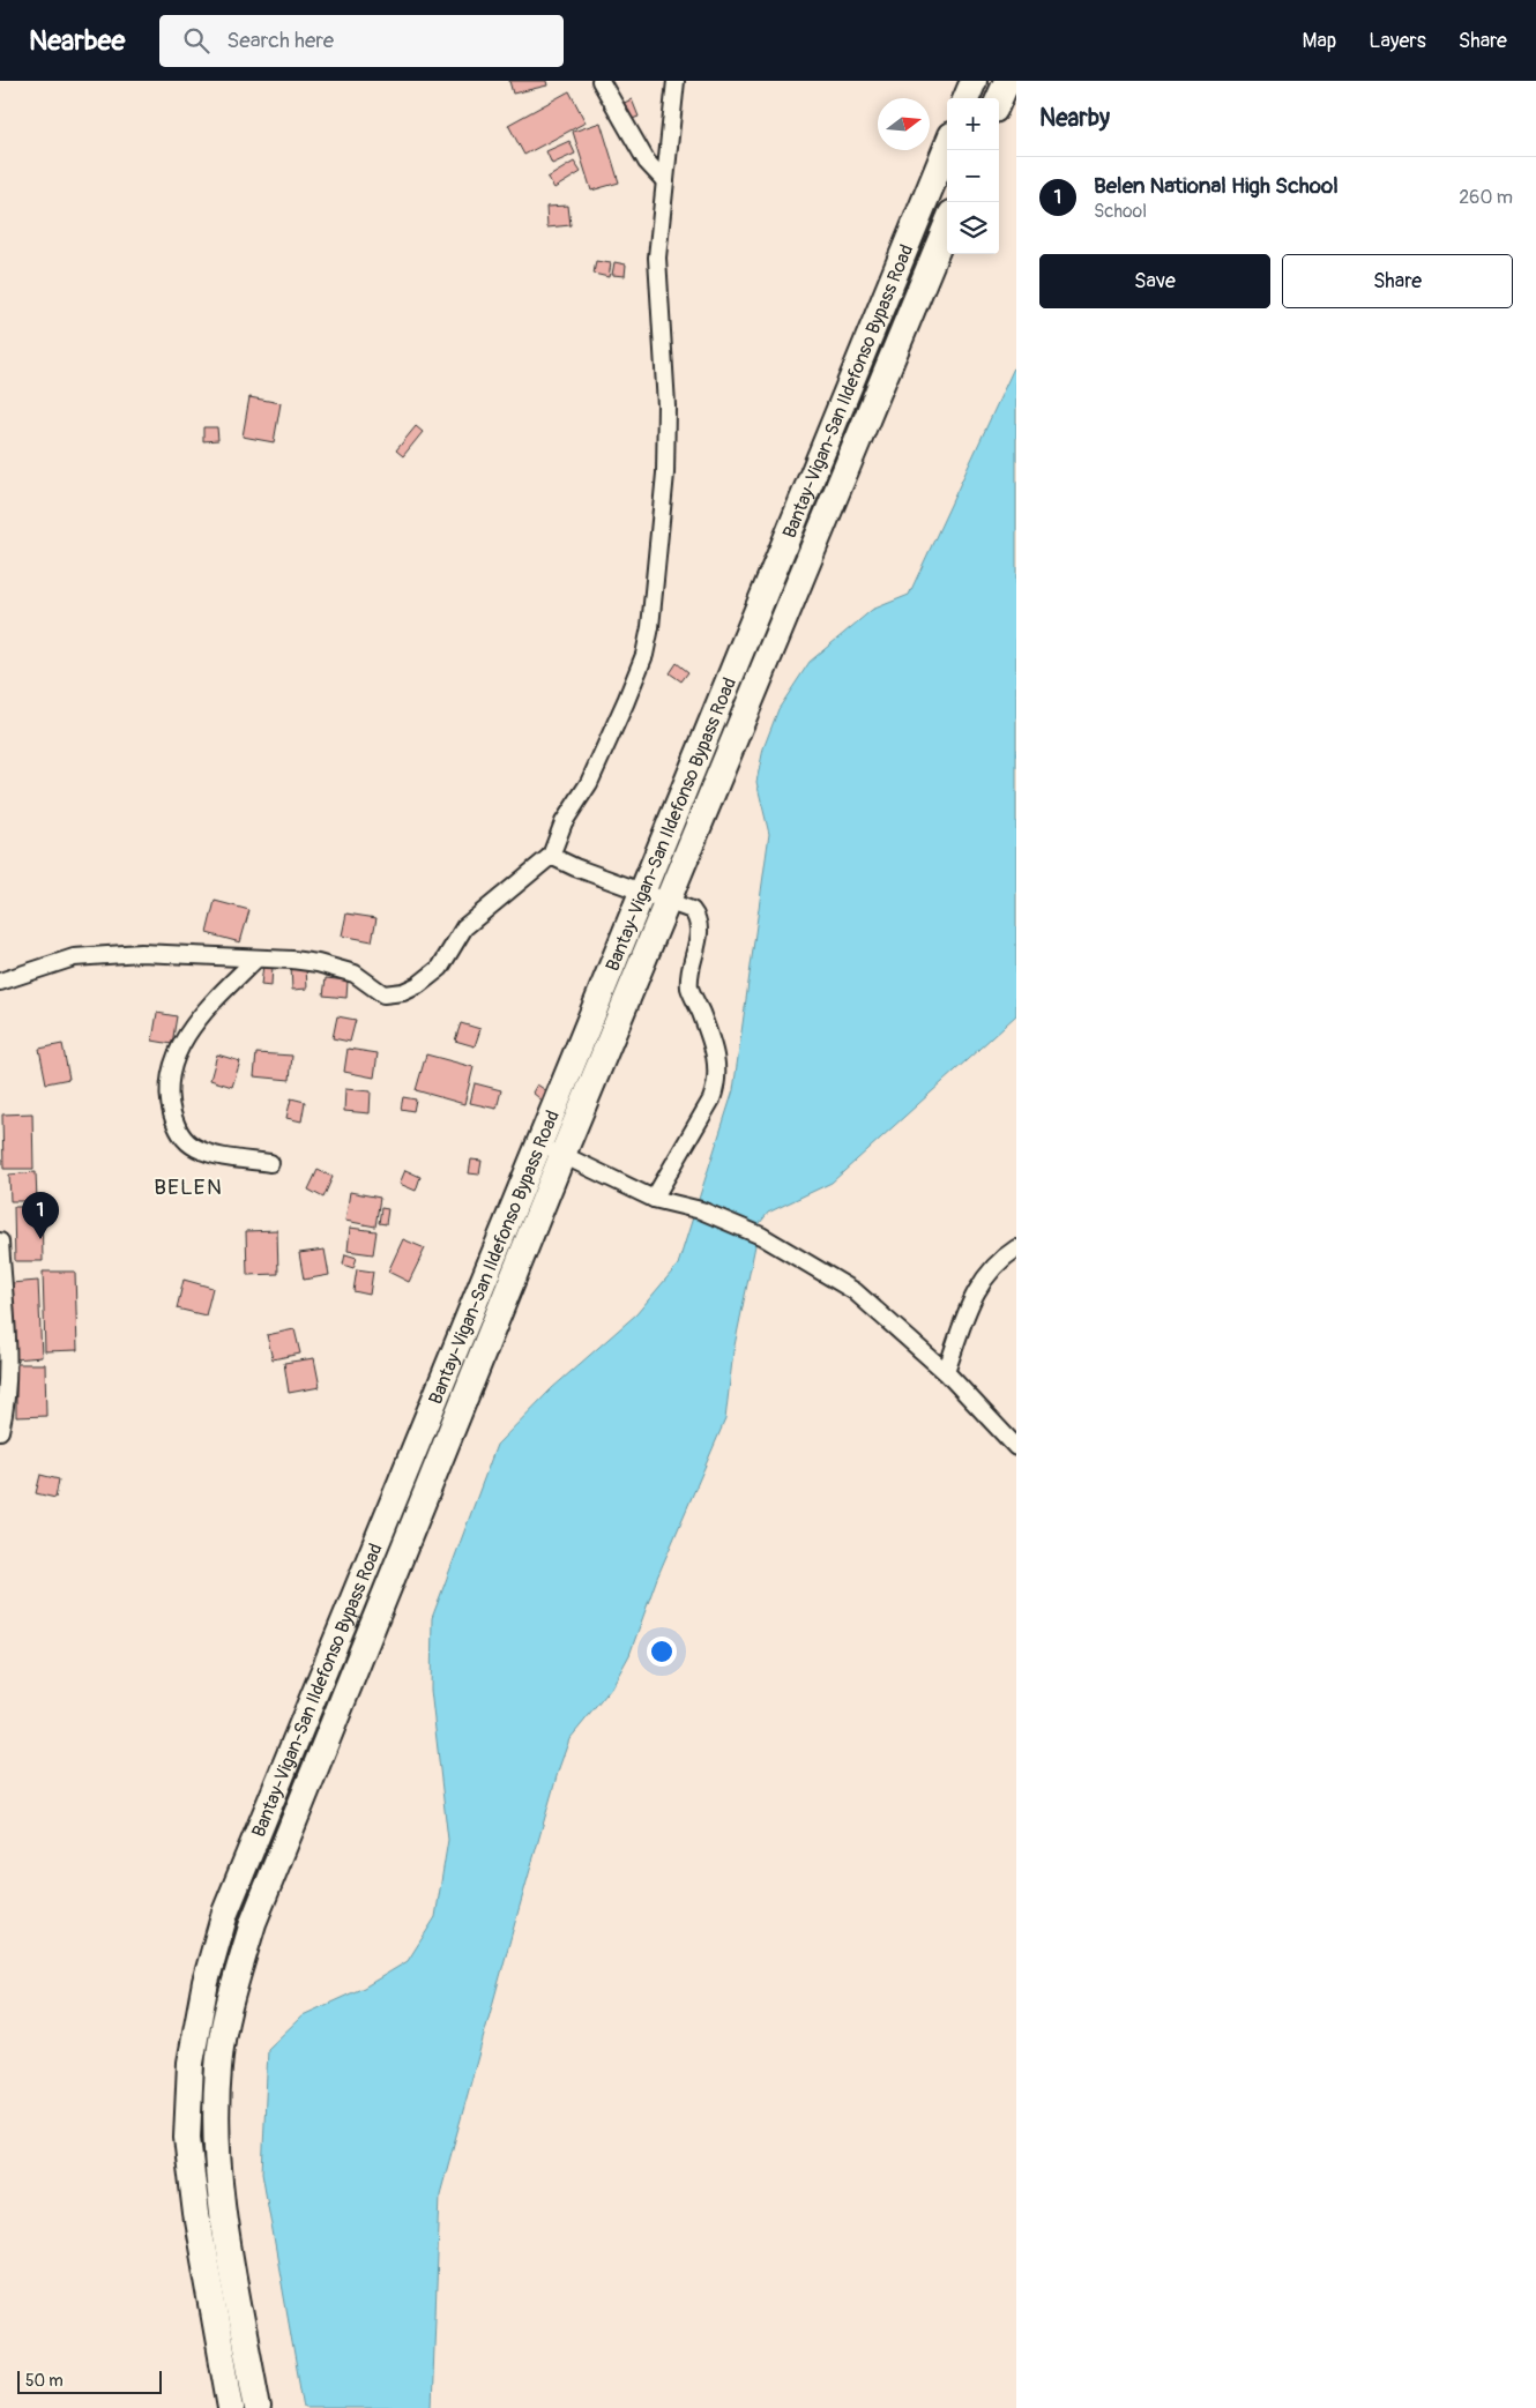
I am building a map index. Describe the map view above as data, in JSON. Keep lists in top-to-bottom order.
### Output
{
  "streets": {
    "main road": ["Bantay-Vigan-San Ildefonso Bypass Road"]
  },
  "districts": ["BELEN"],
  "scale_bar": "50 m",
  "north": "right",
  "page": {
    "header": "Nearbee",
    "search": "Search here",
    "nav": ["Map", "Layers", "Share"],
    "heading": "Nearby",
    "map_buttons": ["+", "−"],
    "list": [
      {
        "mark": "1",
        "name": "Belen National High School",
        "note": "School",
        "value": "260 m"
      }
    ],
    "buttons": ["Save", "Share"],
    "pins": "1",
    "scale": "50 m"
  }
}
